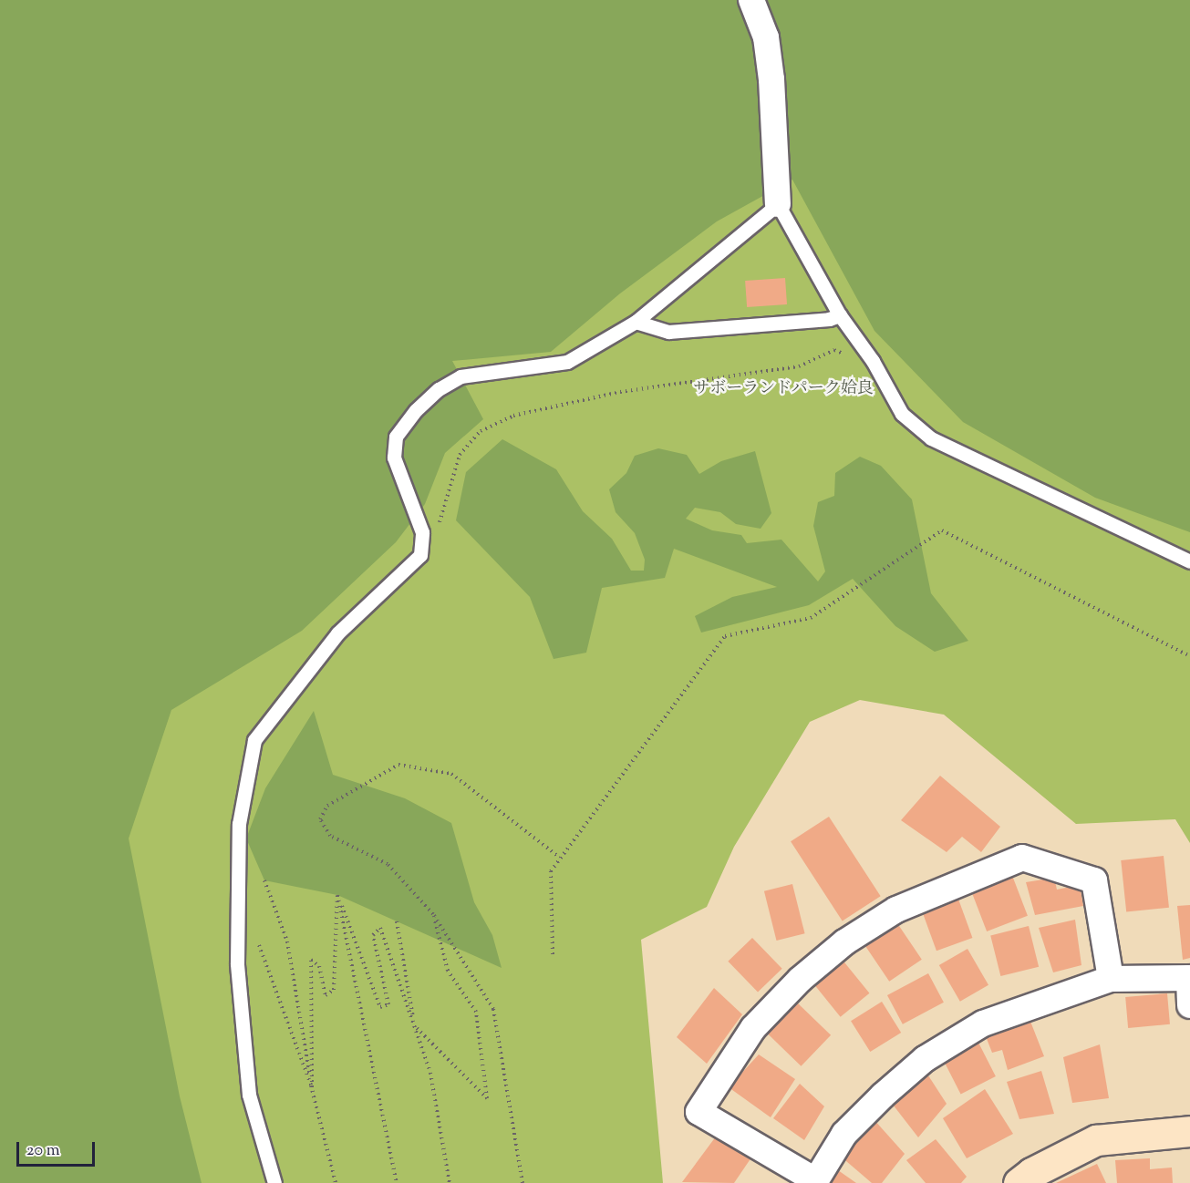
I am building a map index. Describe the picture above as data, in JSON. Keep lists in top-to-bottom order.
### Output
{
  "parks": ["サボーランドパーク姶良"],
  "scale_bar": "20 m"
}
